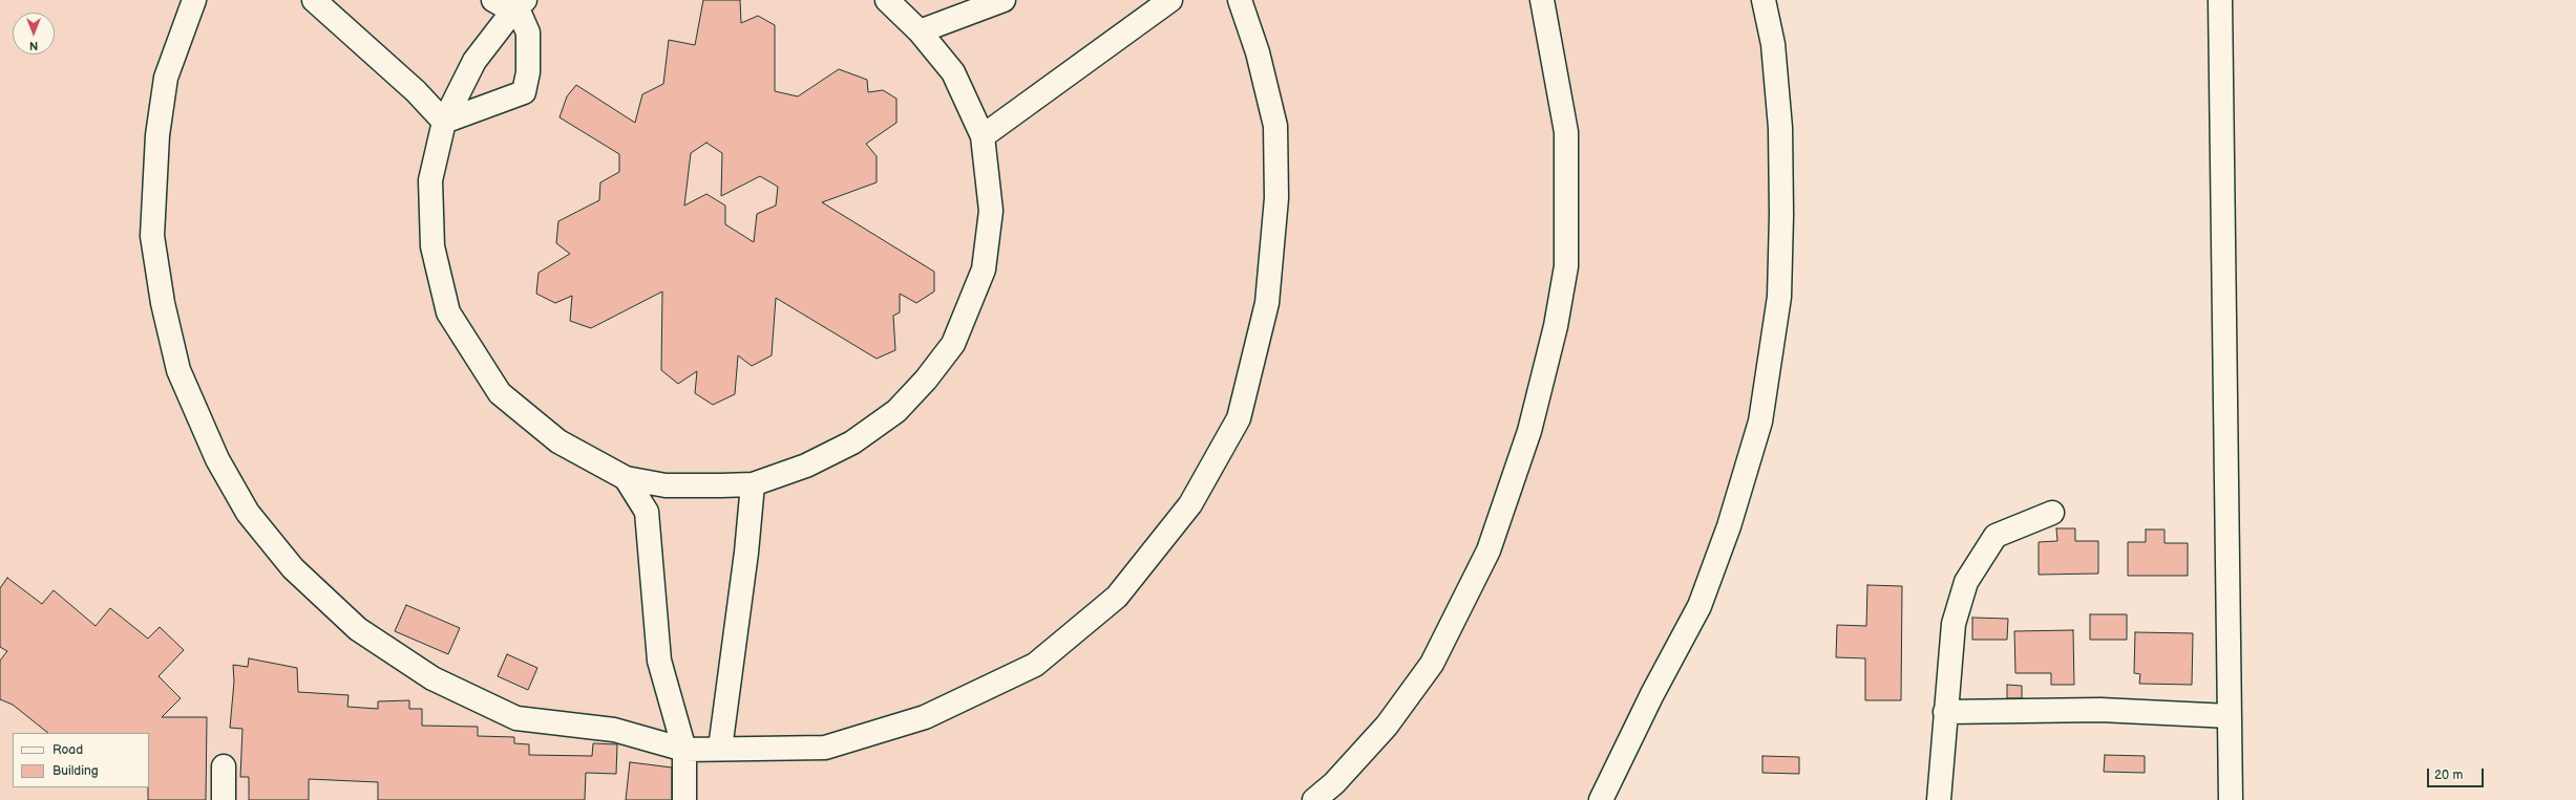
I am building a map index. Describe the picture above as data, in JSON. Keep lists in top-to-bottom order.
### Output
{
  "legend": ["Road", "Building"],
  "scale_bar": "20 m",
  "north": "bottom"
}
